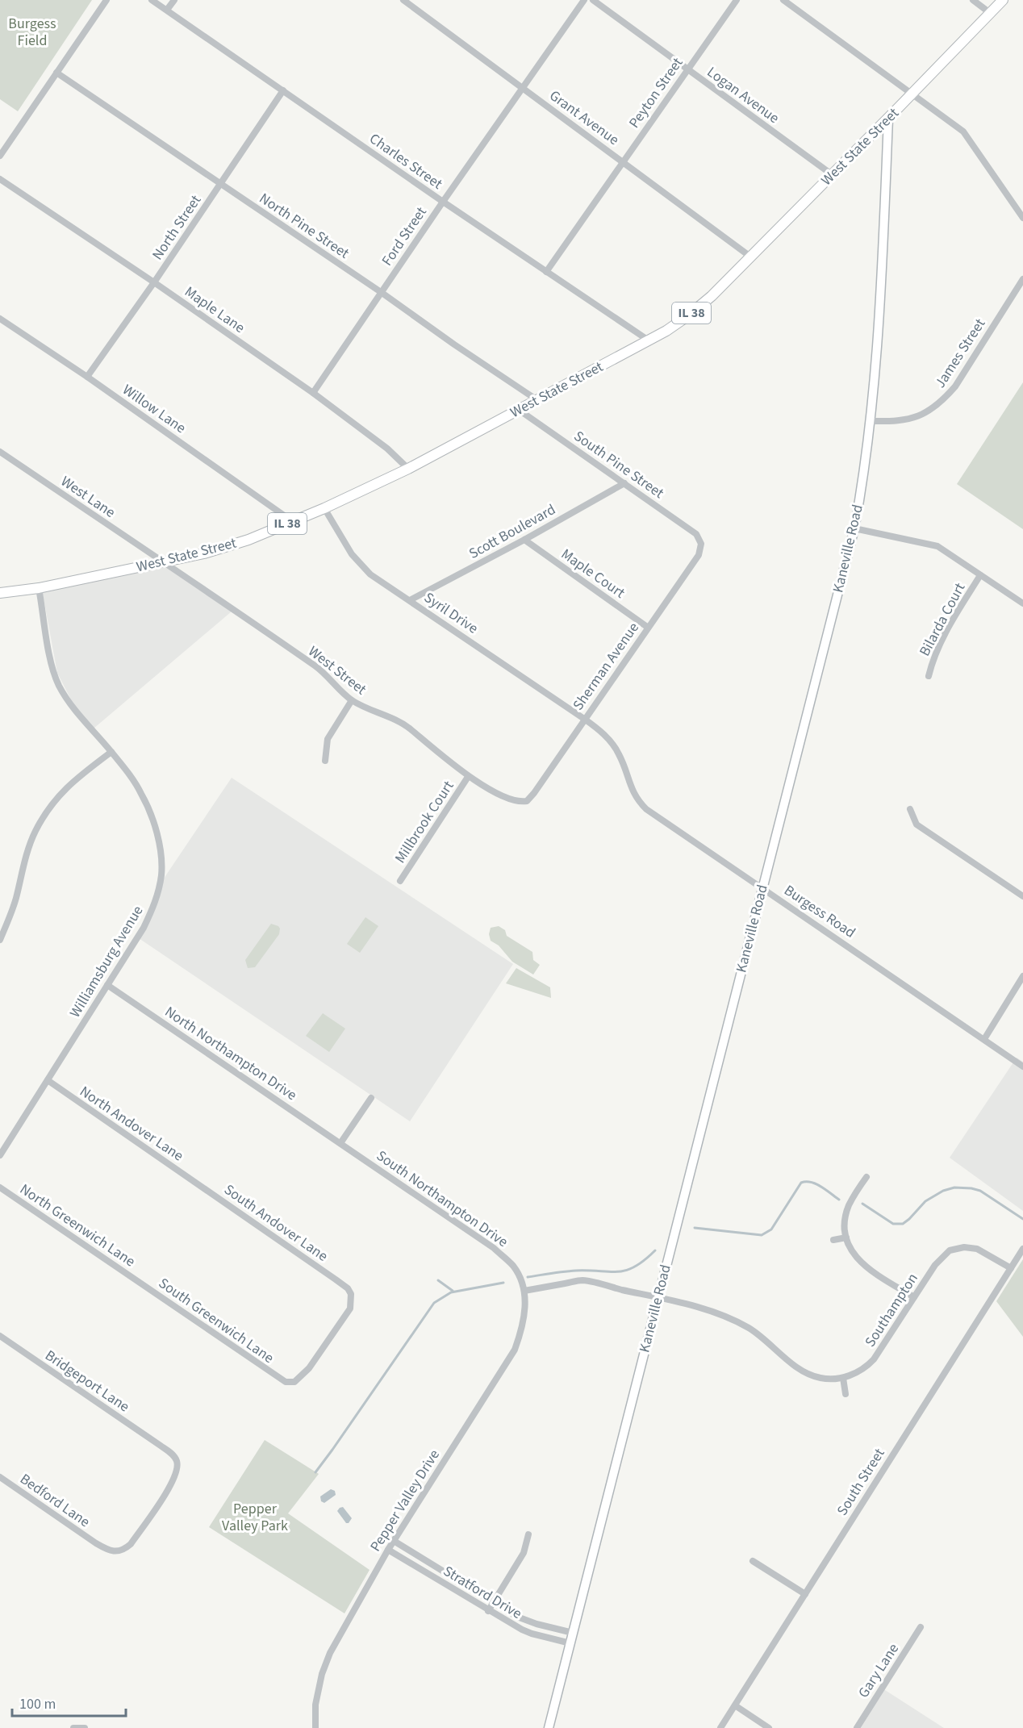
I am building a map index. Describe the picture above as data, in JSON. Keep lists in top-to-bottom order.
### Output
{
  "streets": {
    "main road": ["West State Street", "IL 38", "Kaneville Road"],
    "street": [
      "Peyton Street",
      "Logan Avenue",
      "Grant Avenue",
      "Charles Street",
      "North Pine Street",
      "North Street",
      "Ford Street",
      "Maple Lane",
      "James Street",
      "Willow Lane",
      "South Pine Street",
      "West Lane",
      "Scott Boulevard",
      "Maple Court",
      "Syril Drive",
      "Bilarda Court",
      "Sherman Avenue",
      "West Street",
      "Millbrook Court",
      "Burgess Road",
      "Williamsburg Avenue",
      "North Northampton Drive",
      "North Andover Lane",
      "South Northampton Drive",
      "South Andover Lane",
      "North Greenwich Lane",
      "Southampton",
      "South Greenwich Lane",
      "Bridgeport Lane",
      "South Street",
      "Bedford Lane",
      "Pepper Valley Drive",
      "Stratford Drive",
      "Gary Lane"
    ]
  },
  "crossings": [
    ["Peyton Street", "Logan Avenue"],
    ["Peyton Street", "Grant Avenue"],
    ["Peyton Street", "Charles Street"],
    ["Logan Avenue", "West State Street"],
    ["Grant Avenue", "West State Street"],
    ["Grant Avenue", "Ford Street"],
    ["West State Street", "Charles Street"],
    ["West State Street", "North Pine Street"],
    ["West State Street", "Maple Lane"],
    ["West State Street", "Willow Lane"],
    ["West State Street", "South Pine Street"],
    ["West State Street", "West Lane"],
    ["West State Street", "Kaneville Road"],
    ["West State Street", "Syril Drive"],
    ["West State Street", "West Street"],
    ["West State Street", "Williamsburg Avenue"],
    ["Charles Street", "North Street"],
    ["Charles Street", "Ford Street"],
    ["North Pine Street", "North Street"],
    ["North Pine Street", "Ford Street"],
    ["North Street", "Maple Lane"],
    ["North Street", "Willow Lane"],
    ["Ford Street", "Maple Lane"],
    ["James Street", "Kaneville Road"],
    ["South Pine Street", "Scott Boulevard"],
    ["South Pine Street", "Sherman Avenue"],
    ["West Lane", "West Street"],
    ["Scott Boulevard", "Maple Court"],
    ["Scott Boulevard", "Syril Drive"],
    ["Kaneville Road", "Burgess Road"],
    ["Kaneville Road", "Stratford Drive"],
    ["Maple Court", "Sherman Avenue"],
    ["Syril Drive", "Sherman Avenue"],
    ["Syril Drive", "Burgess Road"],
    ["Sherman Avenue", "West Street"],
    ["Sherman Avenue", "Burgess Road"],
    ["West Street", "Millbrook Court"],
    ["Williamsburg Avenue", "North Northampton Drive"],
    ["Williamsburg Avenue", "North Andover Lane"],
    ["North Northampton Drive", "South Northampton Drive"],
    ["North Andover Lane", "South Andover Lane"],
    ["South Northampton Drive", "Pepper Valley Drive"],
    ["South Andover Lane", "South Greenwich Lane"],
    ["North Greenwich Lane", "South Greenwich Lane"],
    ["Southampton", "South Street"],
    ["Bridgeport Lane", "Bedford Lane"],
    ["Pepper Valley Drive", "Stratford Drive"]
  ],
  "parks": ["Burgess Field", "Pepper Valley Park"],
  "scale_bar": "100 m"
}
